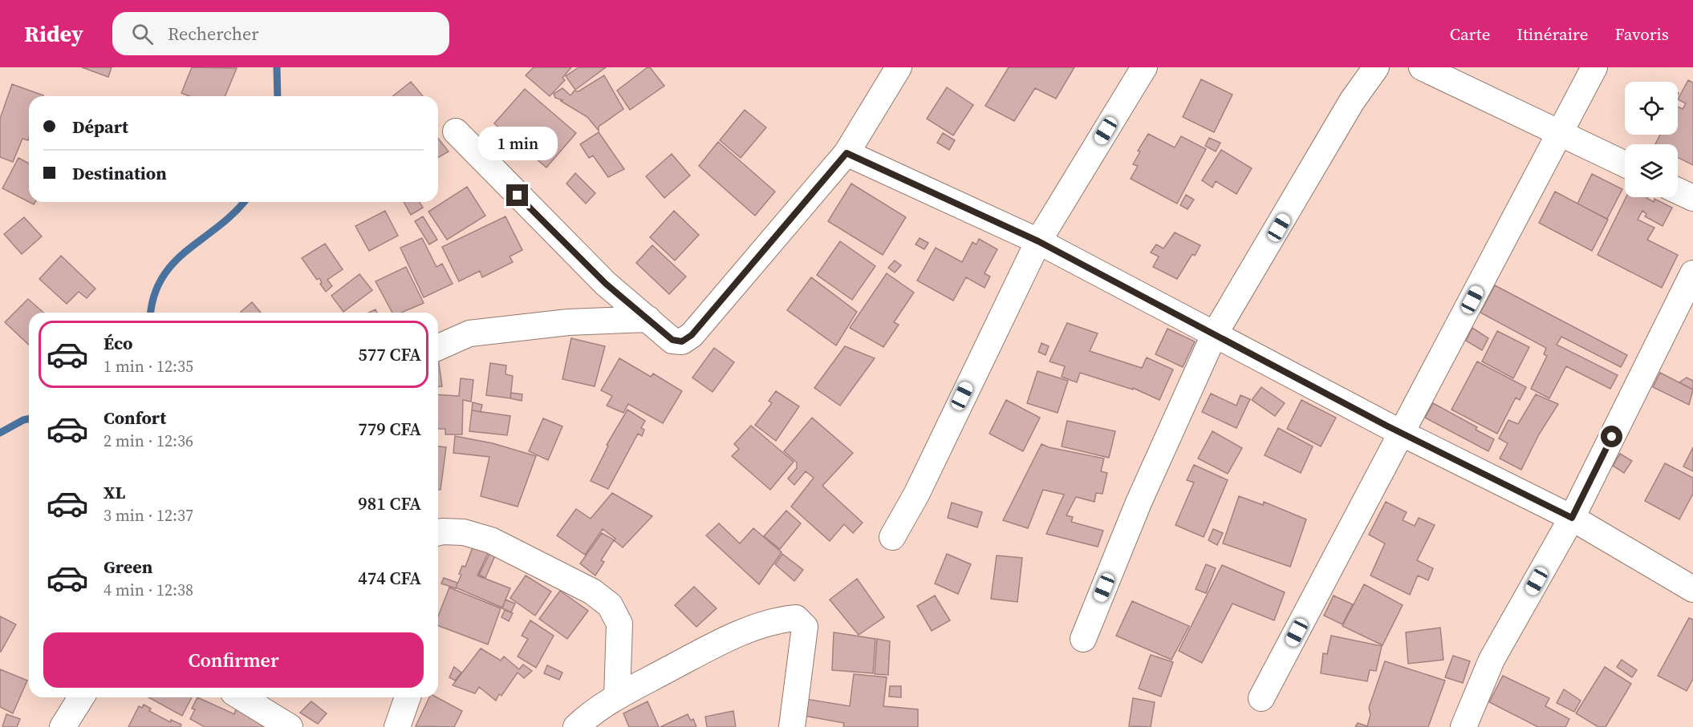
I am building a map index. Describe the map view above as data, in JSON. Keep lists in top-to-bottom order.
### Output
{
  "page": {
    "header": "Ridey",
    "search": "Rechercher",
    "nav": ["Carte", "Itinéraire", "Favoris"],
    "banner": ["Départ", "Destination"],
    "bubble": "1 min",
    "list": [
      {
        "name": "Éco",
        "note": "1 min · 12:35",
        "value": "577 CFA"
      },
      {
        "name": "Confort",
        "note": "2 min · 12:36",
        "value": "779 CFA"
      },
      {
        "name": "XL",
        "note": "3 min · 12:37",
        "value": "981 CFA"
      },
      {
        "name": "Green",
        "note": "4 min · 12:38",
        "value": "474 CFA"
      }
    ],
    "buttons": "Confirmer"
  }
}
